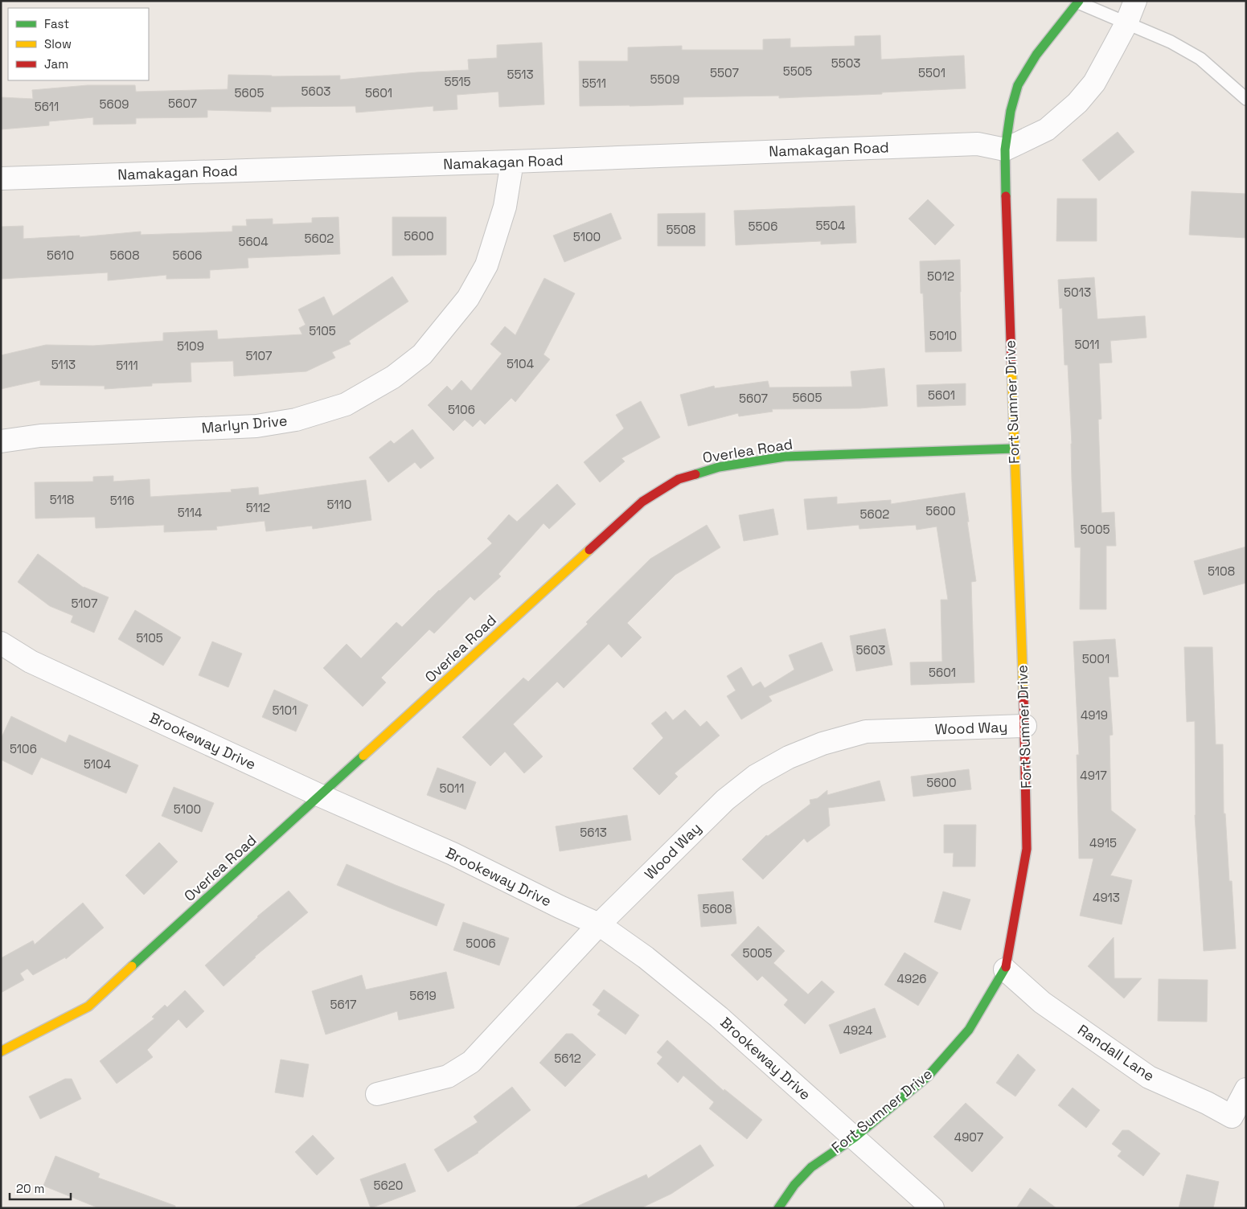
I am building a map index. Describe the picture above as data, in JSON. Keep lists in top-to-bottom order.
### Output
{
  "streets": {
    "street": [
      "Namakagan Road",
      "Fort Sumner Drive",
      "Marlyn Drive",
      "Overlea Road",
      "Wood Way",
      "Brookeway Drive",
      "Randall Lane"
    ]
  },
  "crossings": [
    ["Namakagan Road", "Fort Sumner Drive"],
    ["Namakagan Road", "Marlyn Drive"],
    ["Fort Sumner Drive", "Overlea Road"],
    ["Fort Sumner Drive", "Wood Way"],
    ["Fort Sumner Drive", "Brookeway Drive"],
    ["Fort Sumner Drive", "Randall Lane"],
    ["Overlea Road", "Brookeway Drive"],
    ["Wood Way", "Brookeway Drive"]
  ],
  "house_numbers": [
    "5503",
    "5505",
    "5507",
    "5501",
    "5513",
    "5509",
    "5515",
    "5511",
    "5603",
    "5605",
    "5601",
    "5607",
    "5609",
    "5611",
    "5504",
    "5506",
    "5508",
    "5600",
    "5100",
    "5602",
    "5604",
    "5610",
    "5608",
    "5606",
    "5012",
    "5013",
    "5105",
    "5010",
    "5011",
    "5109",
    "5107",
    "5104",
    "5113",
    "5111",
    "5601",
    "5605",
    "5607",
    "5106",
    "5118",
    "5116",
    "5110",
    "5112",
    "5600",
    "5114",
    "5602",
    "5005",
    "5108",
    "5107",
    "5105",
    "5603",
    "5001",
    "5601",
    "5101",
    "4919",
    "5106",
    "5104",
    "4917",
    "5600",
    "5011",
    "5100",
    "5613",
    "4915",
    "4913",
    "5608",
    "5006",
    "5005",
    "4926",
    "5619",
    "5617",
    "4924",
    "5612",
    "4907",
    "5620"
  ],
  "legend": ["Fast", "Slow", "Jam"],
  "scale_bar": "20 m"
}
